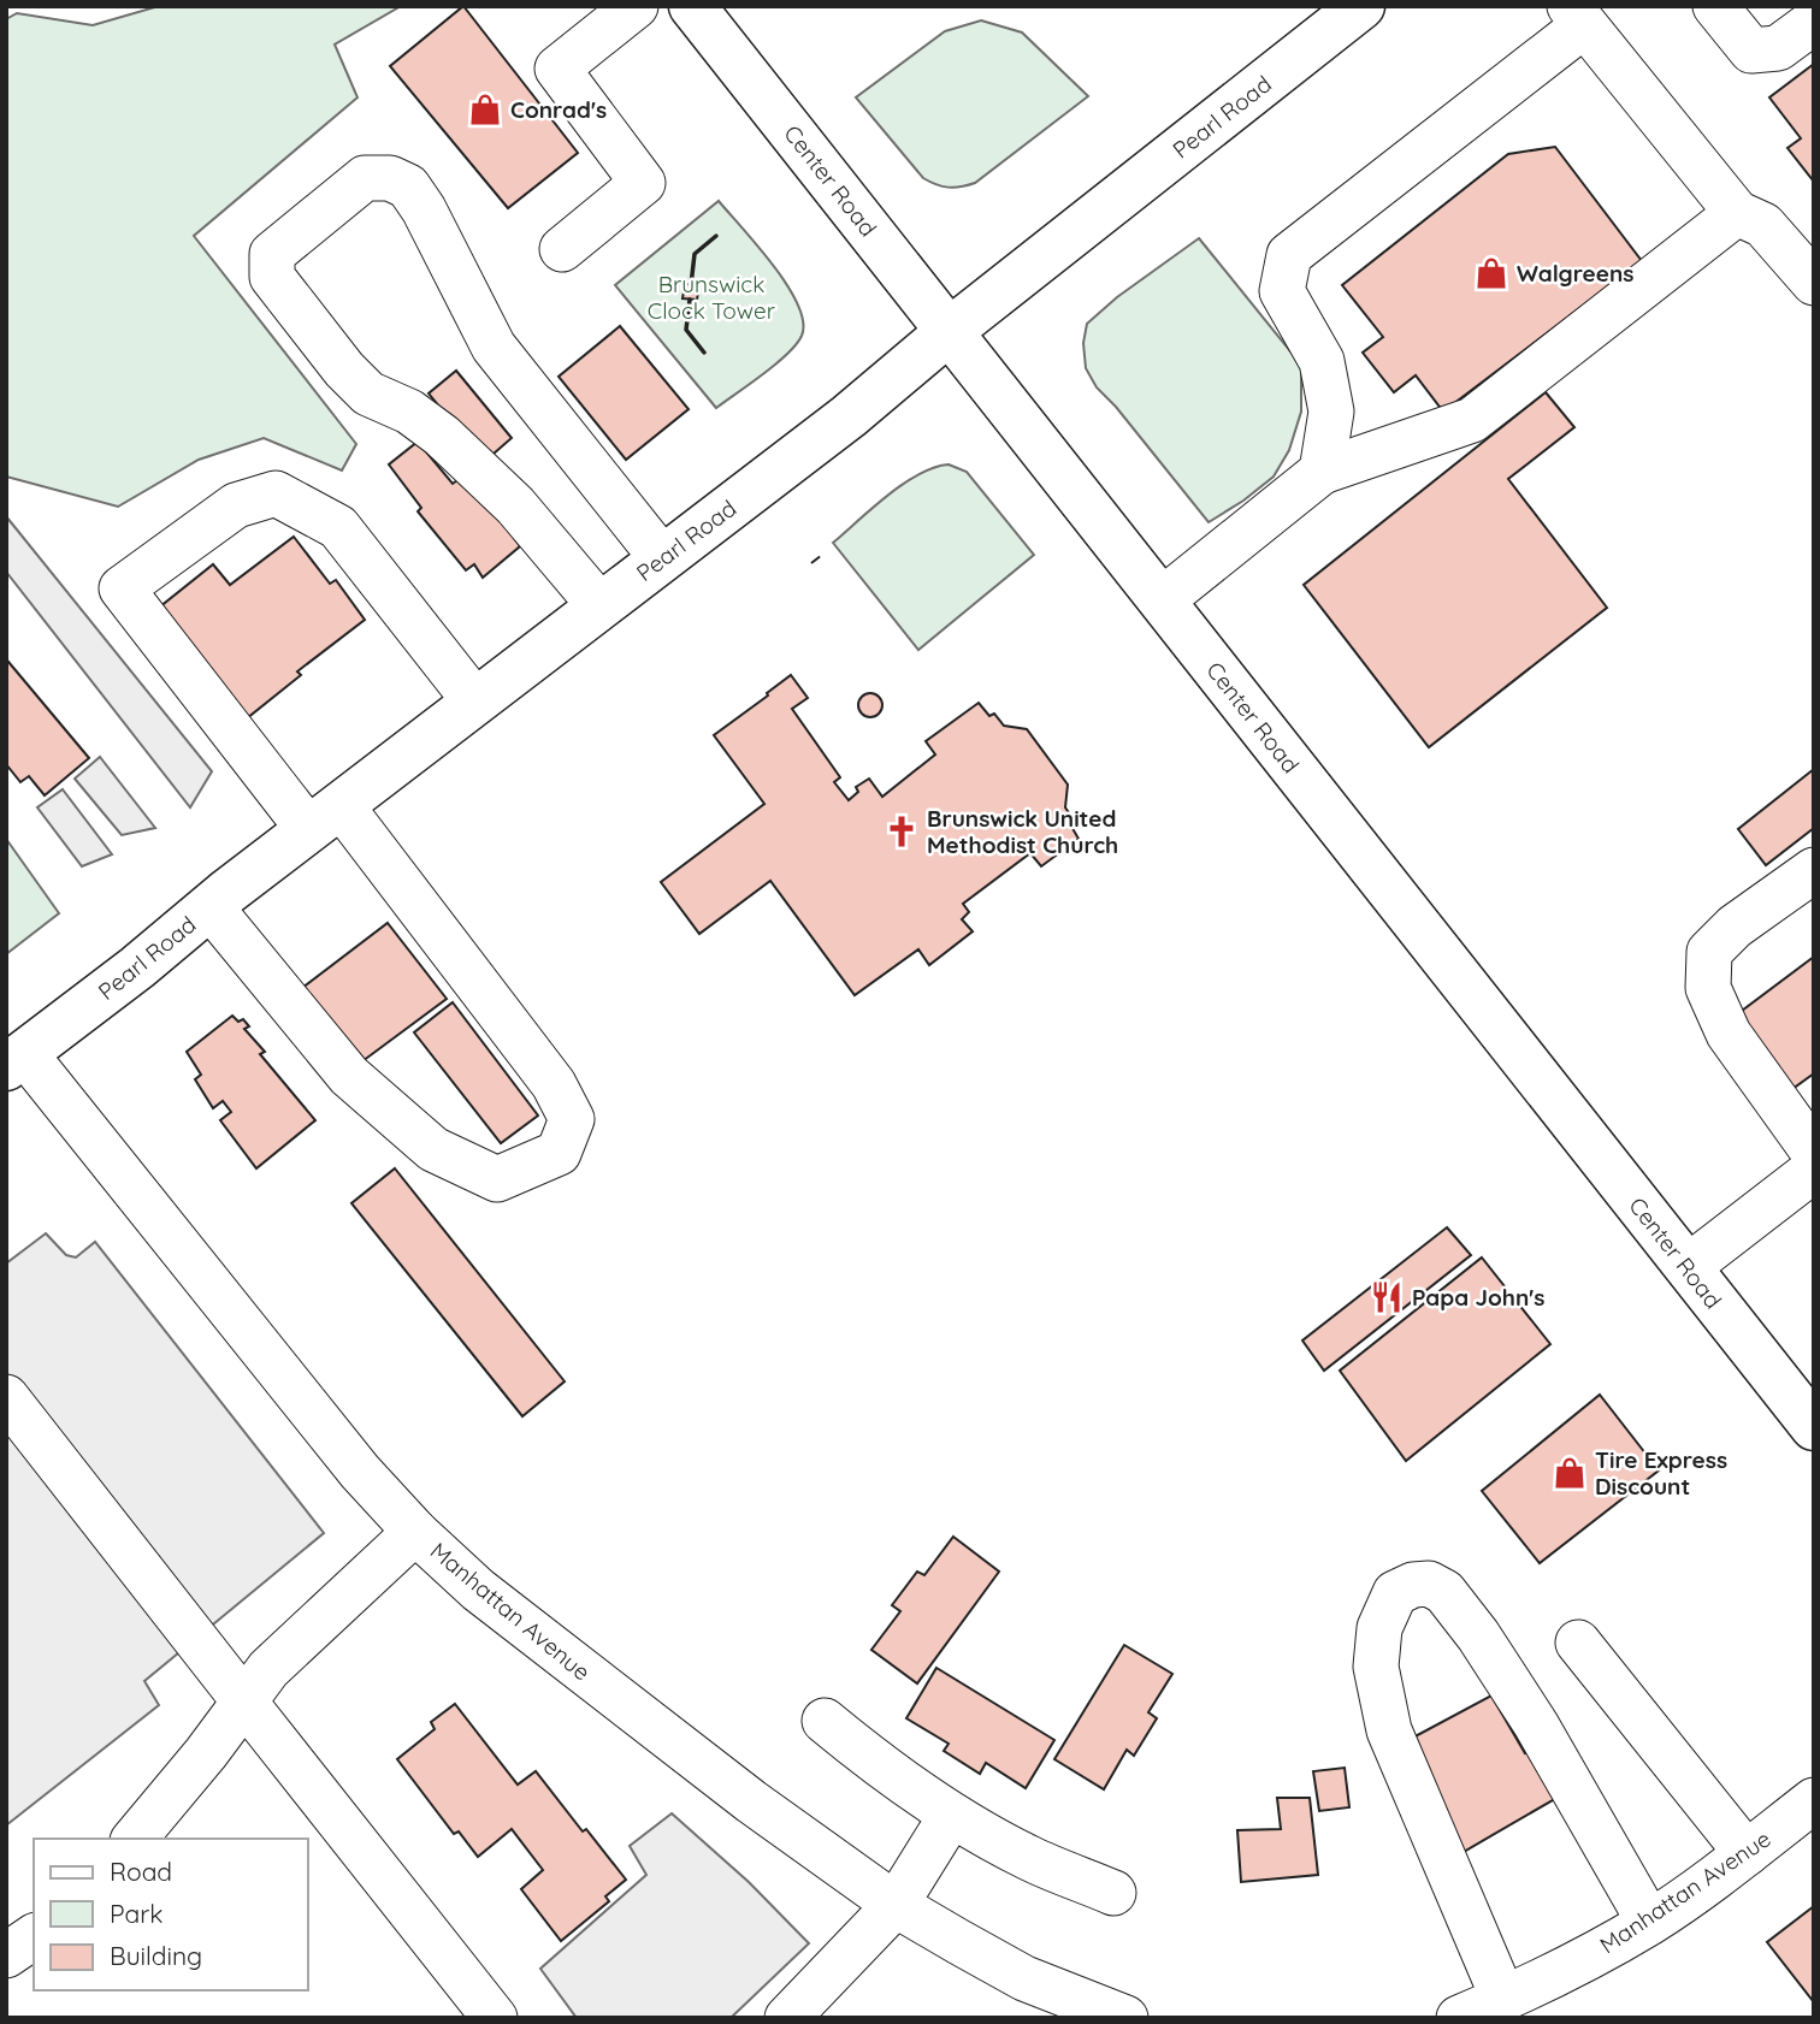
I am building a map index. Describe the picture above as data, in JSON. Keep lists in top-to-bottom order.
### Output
{
  "streets": {
    "main road": ["Pearl Road", "Center Road"],
    "street": ["Manhattan Avenue"]
  },
  "crossings": [
    ["Pearl Road", "Center Road"],
    ["Pearl Road", "Manhattan Avenue"]
  ],
  "parks": ["Brunswick Clock Tower"],
  "places": {
    "shop": ["Conrad's", "Walgreens", "Tire Express Discount"],
    "church": ["Brunswick United Methodist Church"],
    "restaurant": ["Papa John's"]
  },
  "legend": ["Road", "Park", "Building"]
}
